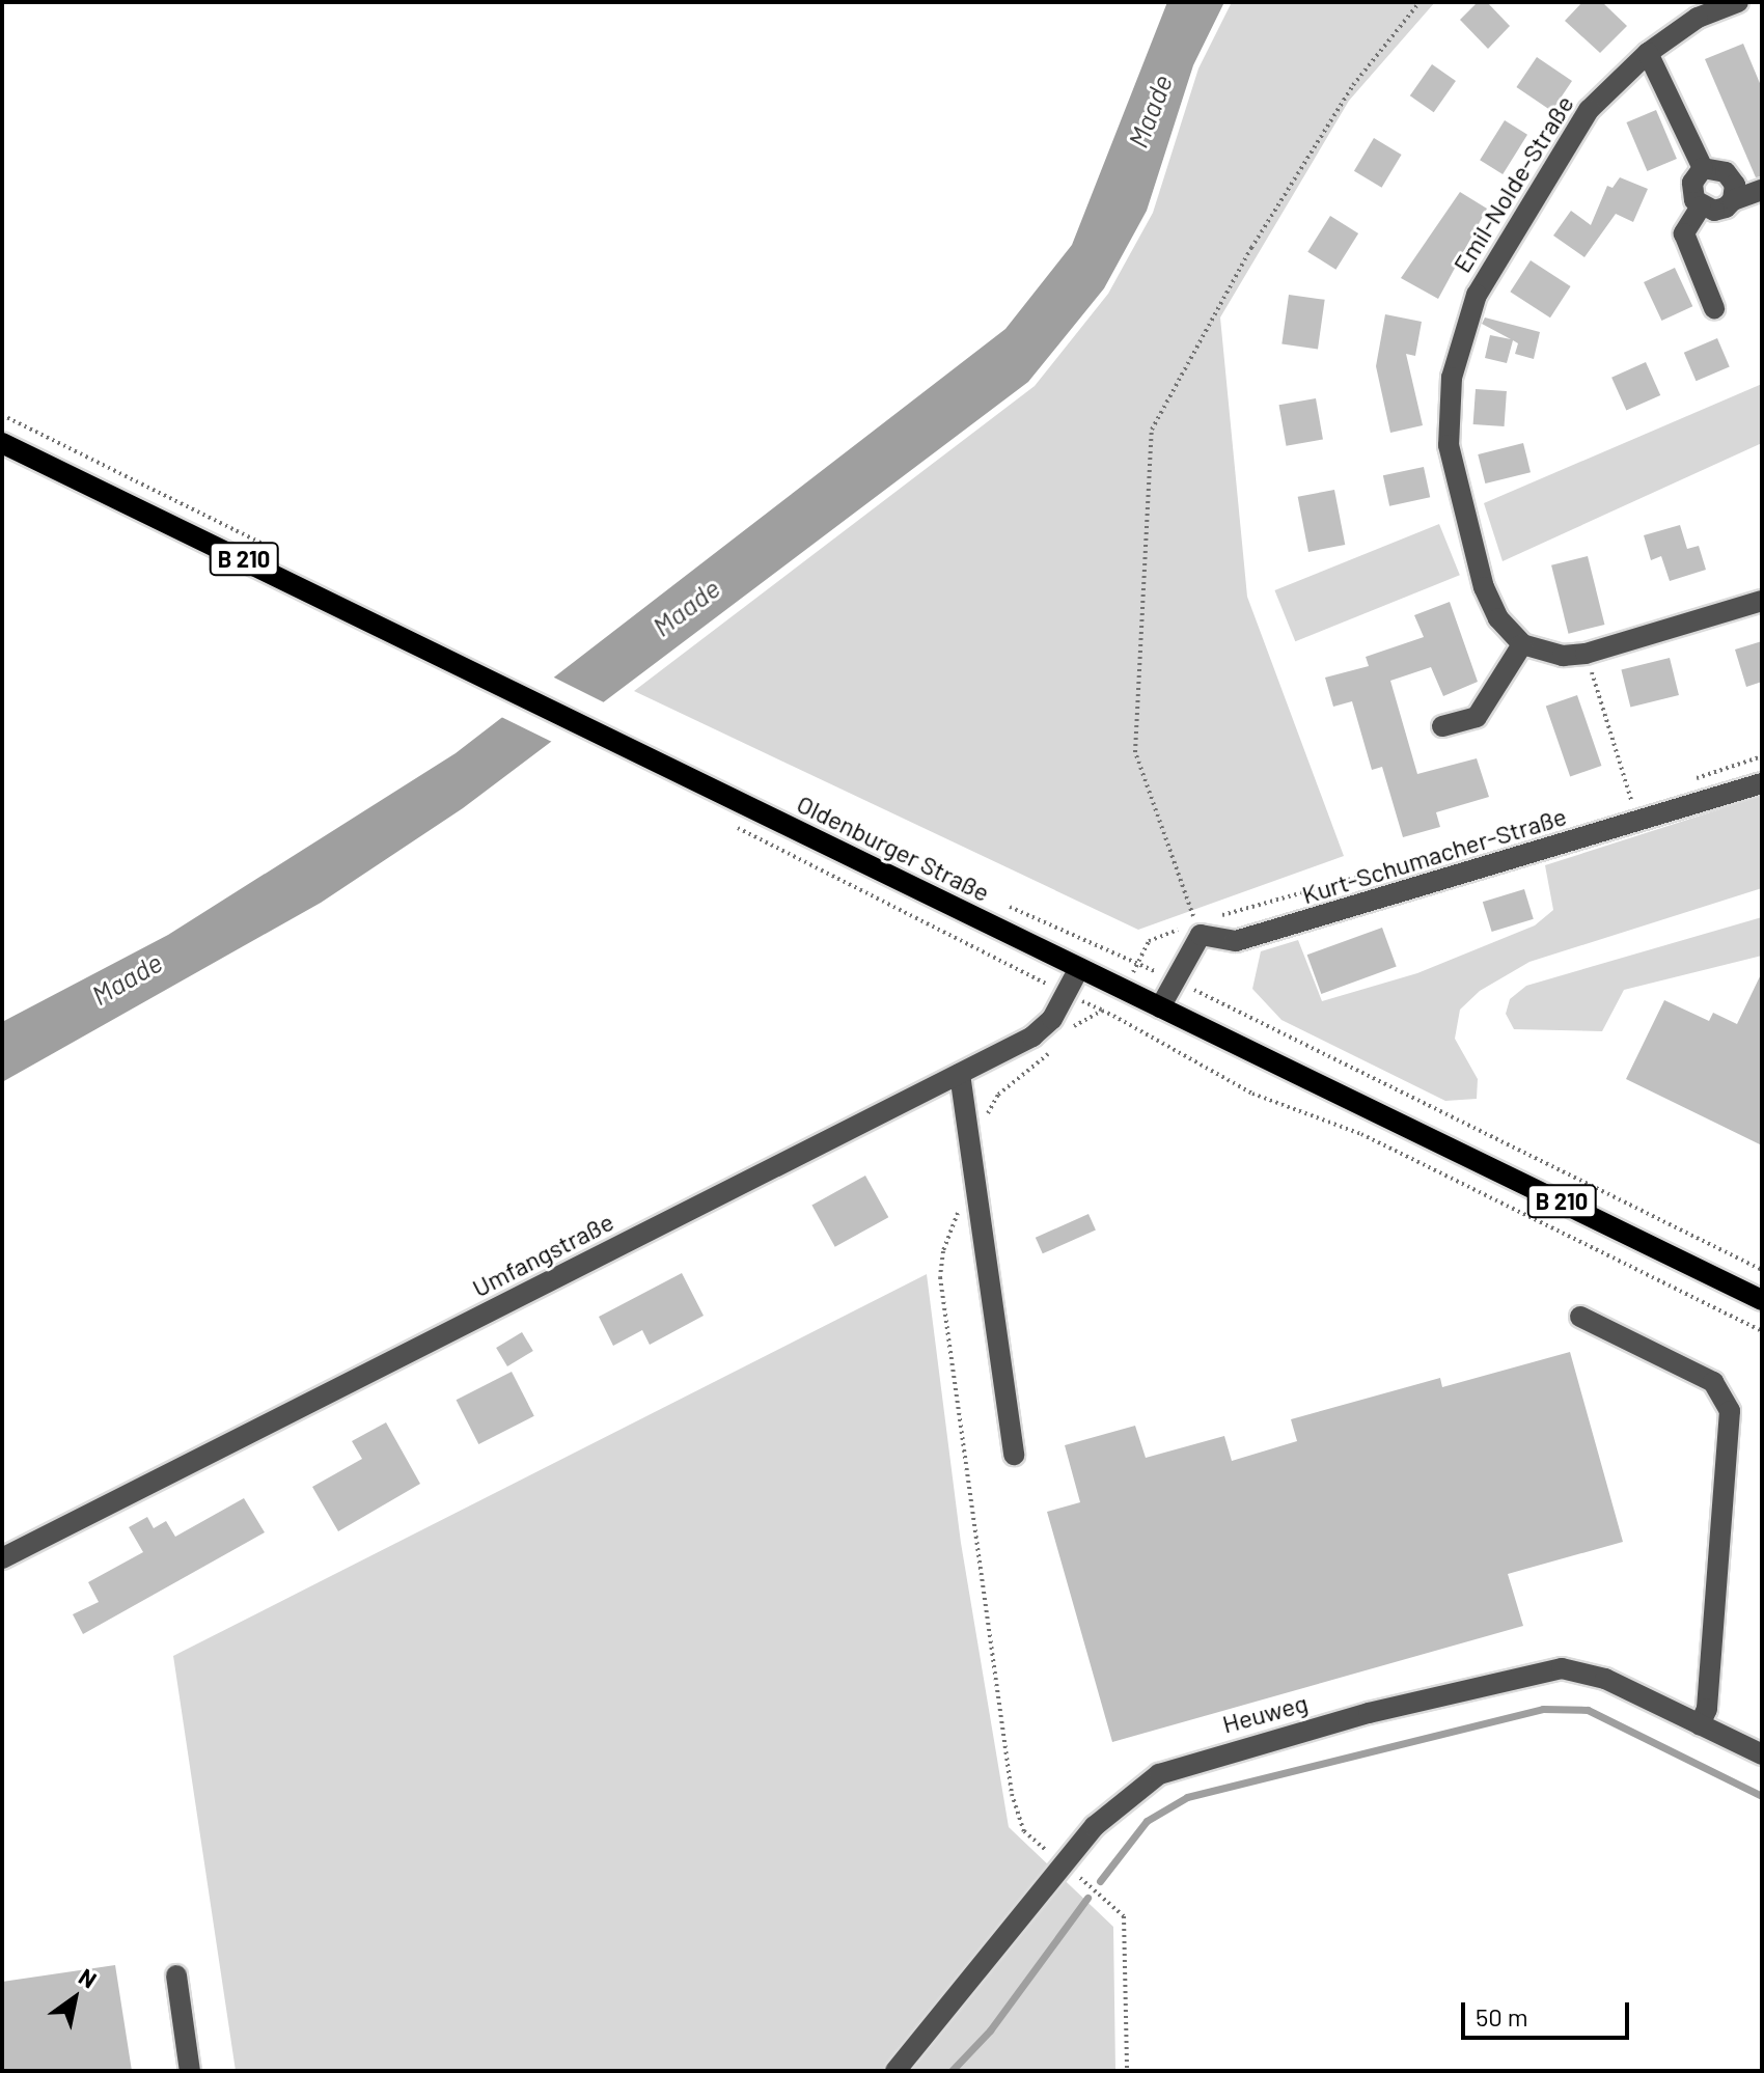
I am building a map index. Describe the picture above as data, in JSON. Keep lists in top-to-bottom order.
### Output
{
  "streets": {
    "main road": ["B 210", "Oldenburger Straße"],
    "street": [
      "Emil-Nolde-Straße",
      "Kurt-Schumacher-Straße",
      "Umfangstraße",
      "Heuweg"
    ]
  },
  "crossings": [
    ["Oldenburger Straße", "Umfangstraße"]
  ],
  "water": ["Maade"],
  "scale_bar": "50 m",
  "north": "top right"
}
